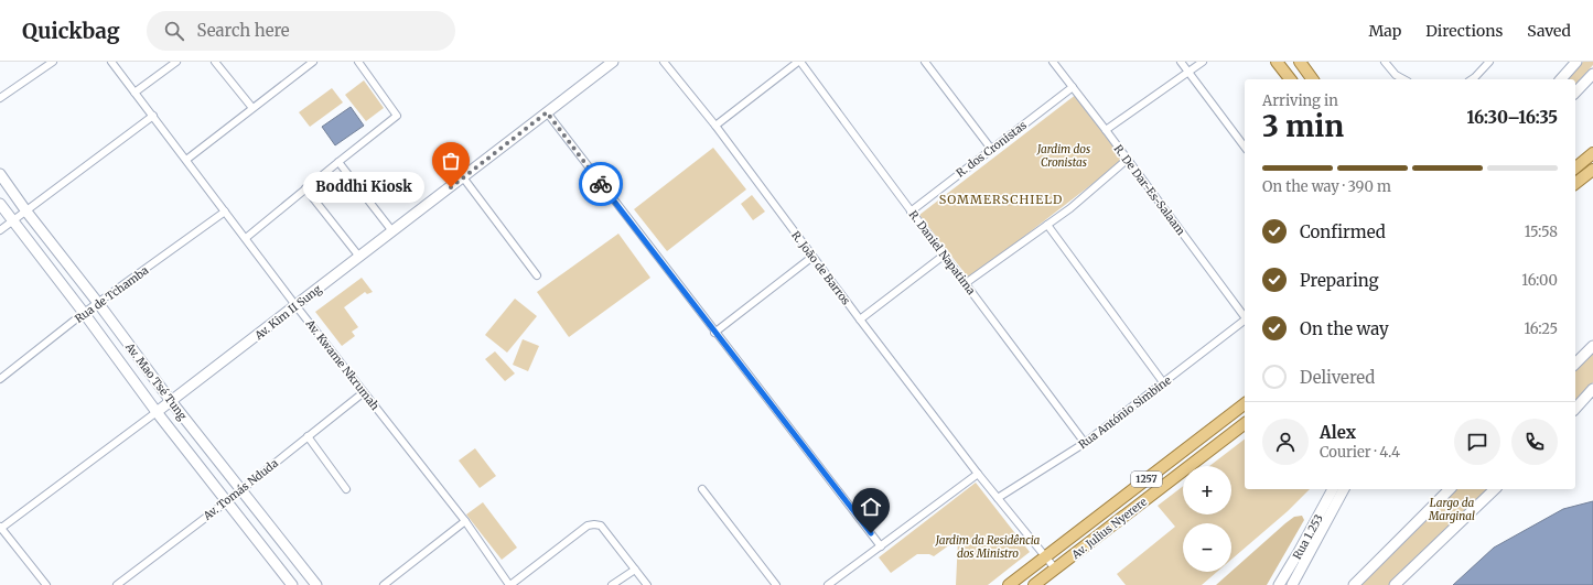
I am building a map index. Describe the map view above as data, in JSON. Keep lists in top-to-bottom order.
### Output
{
  "streets": {
    "main road": [
      "Av. Kim II Sung",
      "Av. Mao Tsé Tung",
      "1257",
      "Av. Julius Nyerere",
      "Rua 1.253"
    ],
    "street": [
      "R. dos Cronistas",
      "R. De Dar-Es-Salaam",
      "R. Daniel Napatima",
      "R. João de Barros",
      "Rua de Tchamba",
      "Av. Kwame Nkrumah",
      "Rua António Simbine",
      "Av. Tomás Nduda"
    ]
  },
  "crossings": [
    ["R. dos Cronistas", "R. De Dar-Es-Salaam"],
    ["R. dos Cronistas", "R. Daniel Napatima"],
    ["R. Daniel Napatima", "Rua António Simbine"],
    ["R. João de Barros", "Rua António Simbine"],
    ["R. João de Barros", "Av. Julius Nyerere"],
    ["Rua de Tchamba", "Av. Kwame Nkrumah"],
    ["Rua de Tchamba", "Av. Mao Tsé Tung"],
    ["Av. Kim II Sung", "Av. Kwame Nkrumah"],
    ["Av. Kim II Sung", "Av. Mao Tsé Tung"],
    ["Av. Kwame Nkrumah", "Av. Tomás Nduda"],
    ["Av. Mao Tsé Tung", "Av. Tomás Nduda"]
  ],
  "districts": ["SOMMERSCHIELD"],
  "parks": ["Jardim dos Cronistas", "Largo da Marginal", "Jardim da Residência dos Ministro"],
  "places": ["Boddhi Kiosk"],
  "page": {
    "header": "Quickbag",
    "search": "Search here",
    "nav": ["Map", "Directions", "Saved"],
    "heading": ["3 min", "Arriving in", "16:30–16:35"],
    "panel": ["Alex", "Courier · 4.4"],
    "bar": "On the way · 390 m",
    "bubble": "Boddhi Kiosk",
    "list": [
      ["Confirmed", "15:58"],
      ["Preparing", "16:00"],
      ["On the way", "16:25"],
      "Delivered"
    ],
    "map_buttons": ["+", "−"]
  }
}
